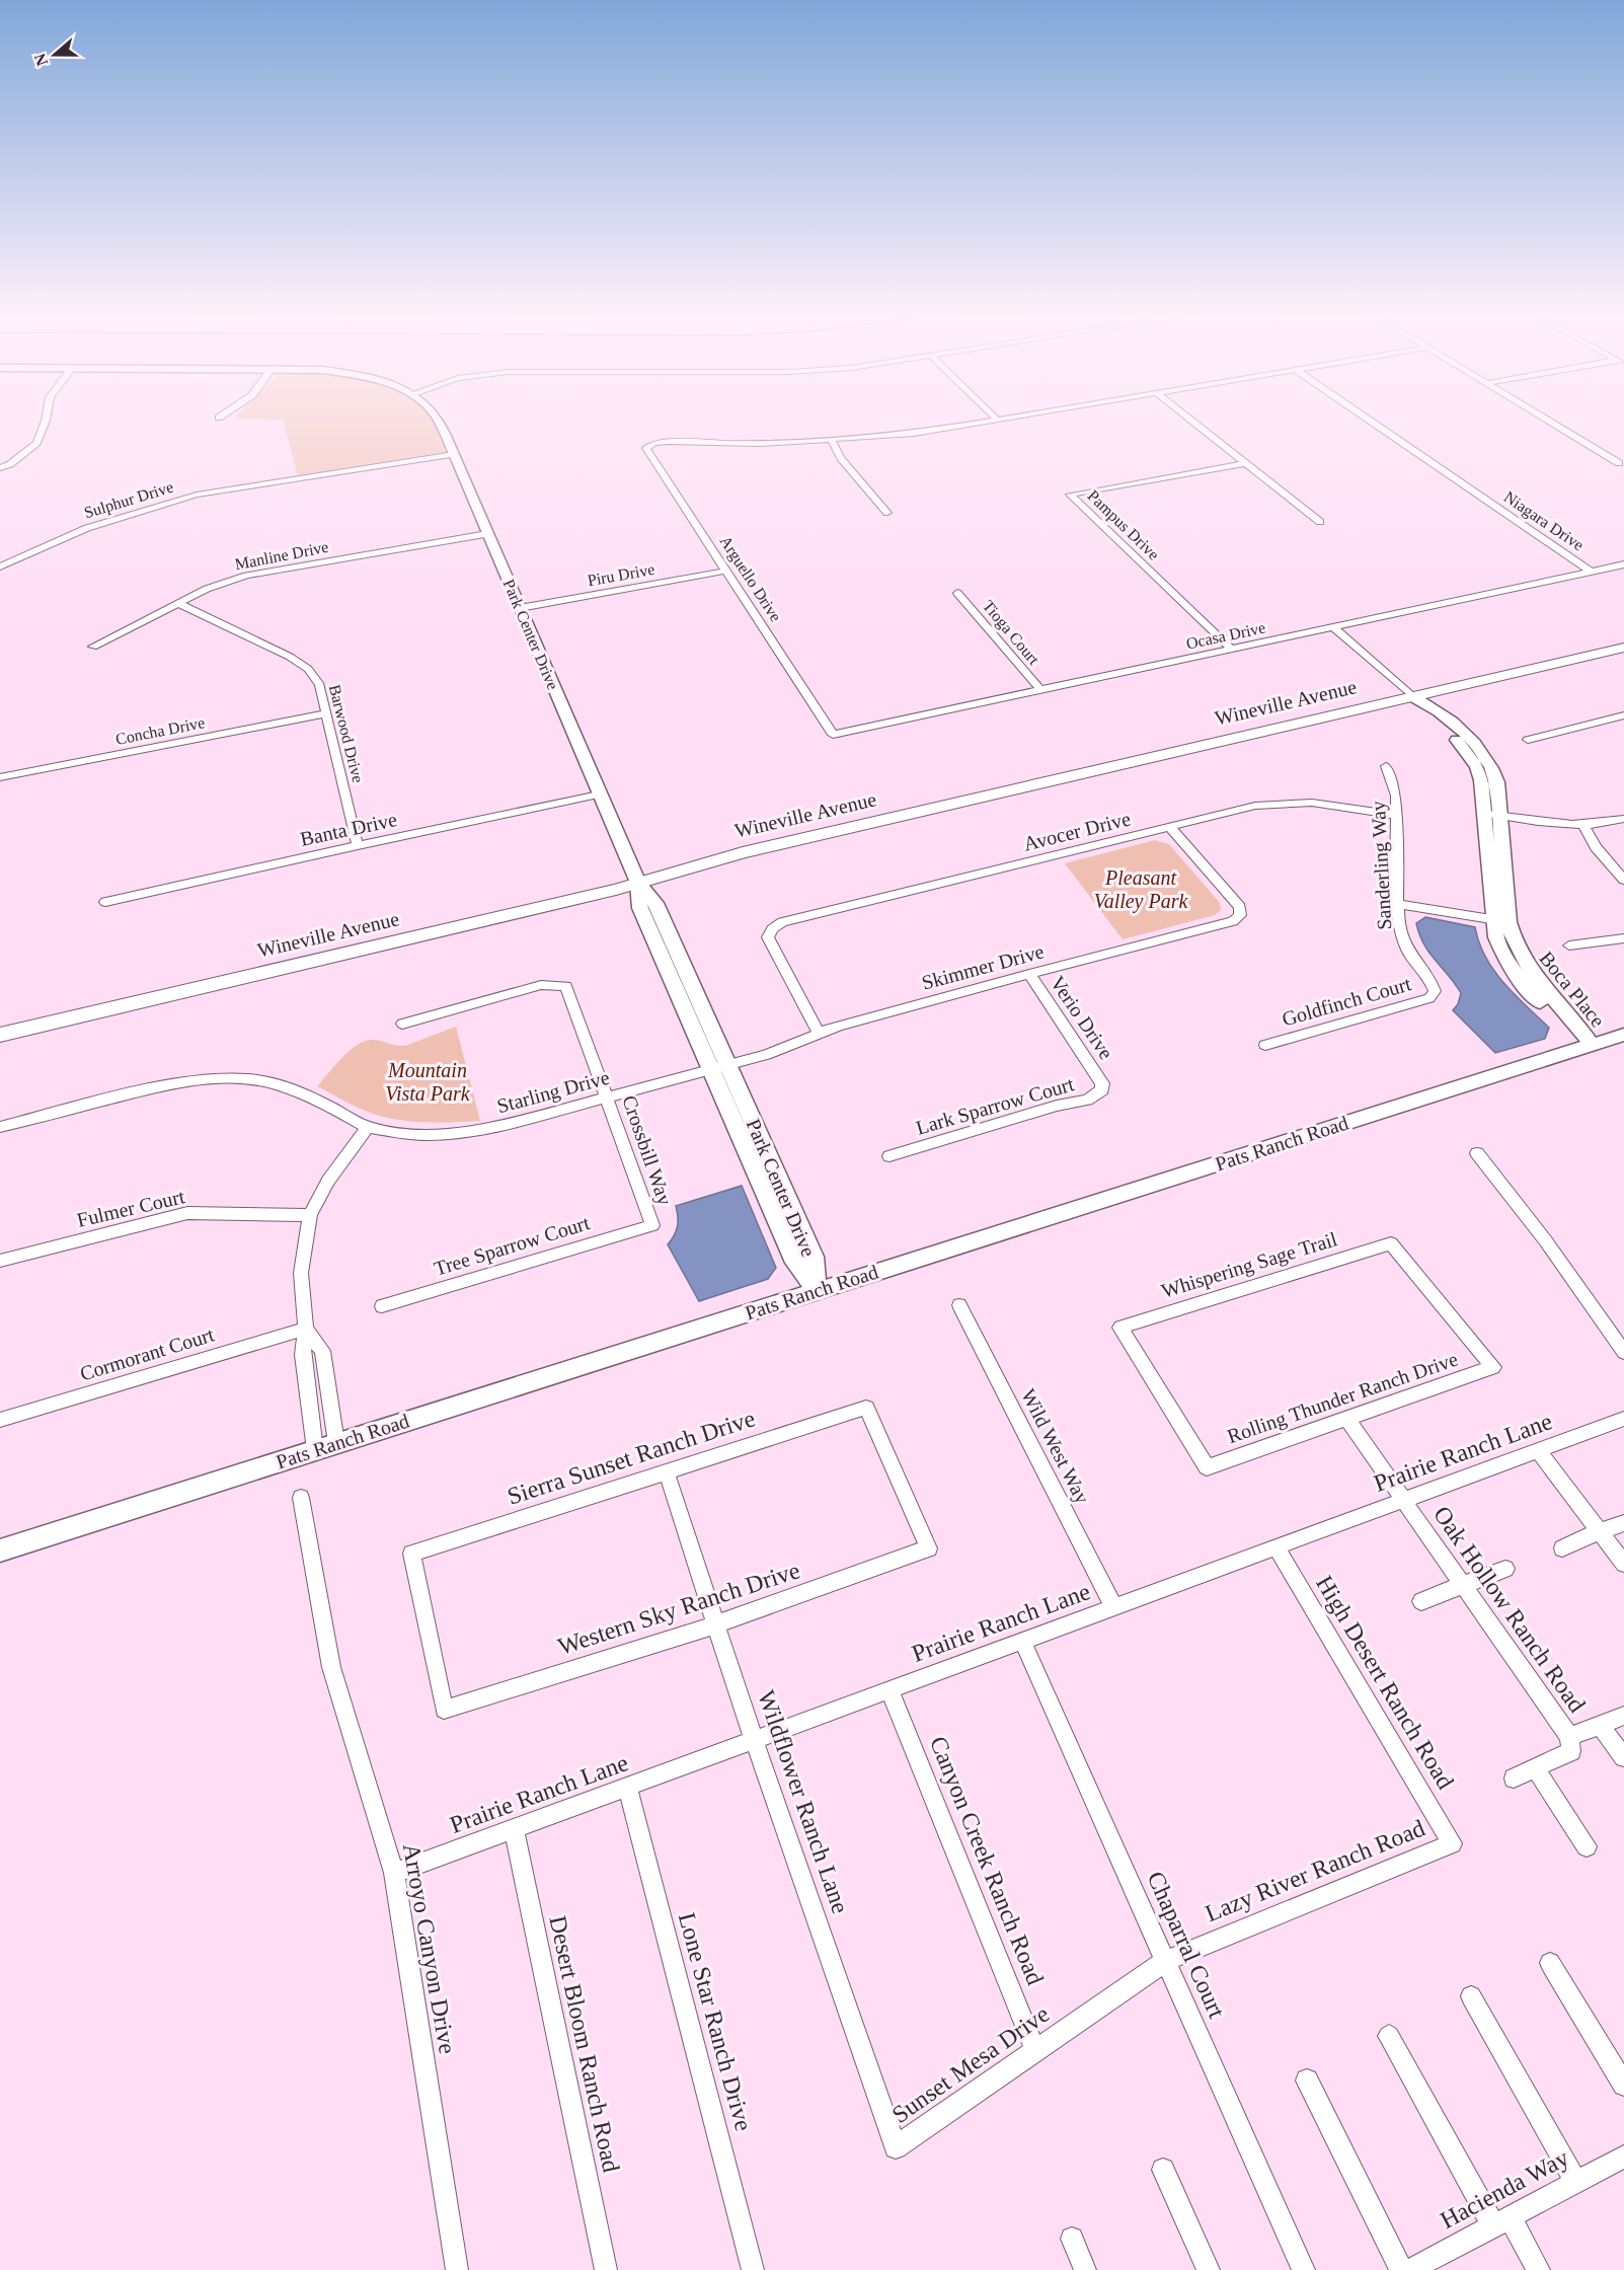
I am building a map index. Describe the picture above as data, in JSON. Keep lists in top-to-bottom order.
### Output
{
  "streets": {
    "main road": ["Wineville Avenue"],
    "street": [
      "Sulphur Drive",
      "Niagara Drive",
      "Pampus Drive",
      "Manline Drive",
      "Piru Drive",
      "Arguello Drive",
      "Tioga Court",
      "Park Center Drive",
      "Ocasa Drive",
      "Concha Drive",
      "Barwood Drive",
      "Banta Drive",
      "Avocer Drive",
      "Sanderling Way",
      "Skimmer Drive",
      "Boca Place",
      "Goldfinch Court",
      "Verio Drive",
      "Starling Drive",
      "Lark Sparrow Court",
      "Pats Ranch Road",
      "Crossbill Way",
      "Fulmer Court",
      "Tree Sparrow Court",
      "Whispering Sage Trail",
      "Cormorant Court",
      "Rolling Thunder Ranch Drive",
      "Wild West Way",
      "Prairie Ranch Lane",
      "Sierra Sunset Ranch Drive",
      "Western Sky Ranch Drive",
      "Oak Hollow Ranch Road",
      "High Desert Ranch Road",
      "Wildflower Ranch Lane",
      "Canyon Creek Ranch Road",
      "Lazy River Ranch Road",
      "Chaparral Court",
      "Arroyo Canyon Drive",
      "Lone Star Ranch Drive",
      "Desert Bloom Ranch Road",
      "Sunset Mesa Drive",
      "Hacienda Way"
    ]
  },
  "crossings": [
    ["Sulphur Drive", "Park Center Drive"],
    ["Niagara Drive", "Ocasa Drive"],
    ["Pampus Drive", "Ocasa Drive"],
    ["Manline Drive", "Park Center Drive"],
    ["Manline Drive", "Barwood Drive"],
    ["Piru Drive", "Arguello Drive"],
    ["Piru Drive", "Park Center Drive"],
    ["Arguello Drive", "Ocasa Drive"],
    ["Tioga Court", "Ocasa Drive"],
    ["Park Center Drive", "Wineville Avenue"],
    ["Park Center Drive", "Banta Drive"],
    ["Park Center Drive", "Skimmer Drive"],
    ["Park Center Drive", "Starling Drive"],
    ["Park Center Drive", "Pats Ranch Road"],
    ["Ocasa Drive", "Boca Place"],
    ["Wineville Avenue", "Boca Place"],
    ["Concha Drive", "Barwood Drive"],
    ["Barwood Drive", "Banta Drive"],
    ["Avocer Drive", "Sanderling Way"],
    ["Avocer Drive", "Skimmer Drive"],
    ["Sanderling Way", "Goldfinch Court"],
    ["Skimmer Drive", "Verio Drive"],
    ["Skimmer Drive", "Starling Drive"],
    ["Boca Place", "Pats Ranch Road"],
    ["Verio Drive", "Lark Sparrow Court"],
    ["Starling Drive", "Crossbill Way"],
    ["Crossbill Way", "Tree Sparrow Court"],
    ["Whispering Sage Trail", "Rolling Thunder Ranch Drive"],
    ["Rolling Thunder Ranch Drive", "Oak Hollow Ranch Road"],
    ["Wild West Way", "Prairie Ranch Lane"],
    ["Prairie Ranch Lane", "Oak Hollow Ranch Road"],
    ["Prairie Ranch Lane", "High Desert Ranch Road"],
    ["Prairie Ranch Lane", "Wildflower Ranch Lane"],
    ["Prairie Ranch Lane", "Canyon Creek Ranch Road"],
    ["Prairie Ranch Lane", "Chaparral Court"],
    ["Prairie Ranch Lane", "Arroyo Canyon Drive"],
    ["Prairie Ranch Lane", "Lone Star Ranch Drive"],
    ["Prairie Ranch Lane", "Desert Bloom Ranch Road"],
    ["Sierra Sunset Ranch Drive", "Western Sky Ranch Drive"],
    ["Sierra Sunset Ranch Drive", "Wildflower Ranch Lane"],
    ["Western Sky Ranch Drive", "Wildflower Ranch Lane"],
    ["High Desert Ranch Road", "Lazy River Ranch Road"],
    ["Wildflower Ranch Lane", "Sunset Mesa Drive"],
    ["Canyon Creek Ranch Road", "Sunset Mesa Drive"],
    ["Lazy River Ranch Road", "Chaparral Court"],
    ["Lazy River Ranch Road", "Sunset Mesa Drive"],
    ["Chaparral Court", "Sunset Mesa Drive"]
  ],
  "parks": ["Pleasant Valley Park", "Mountain Vista Park"],
  "north": "left"
}
